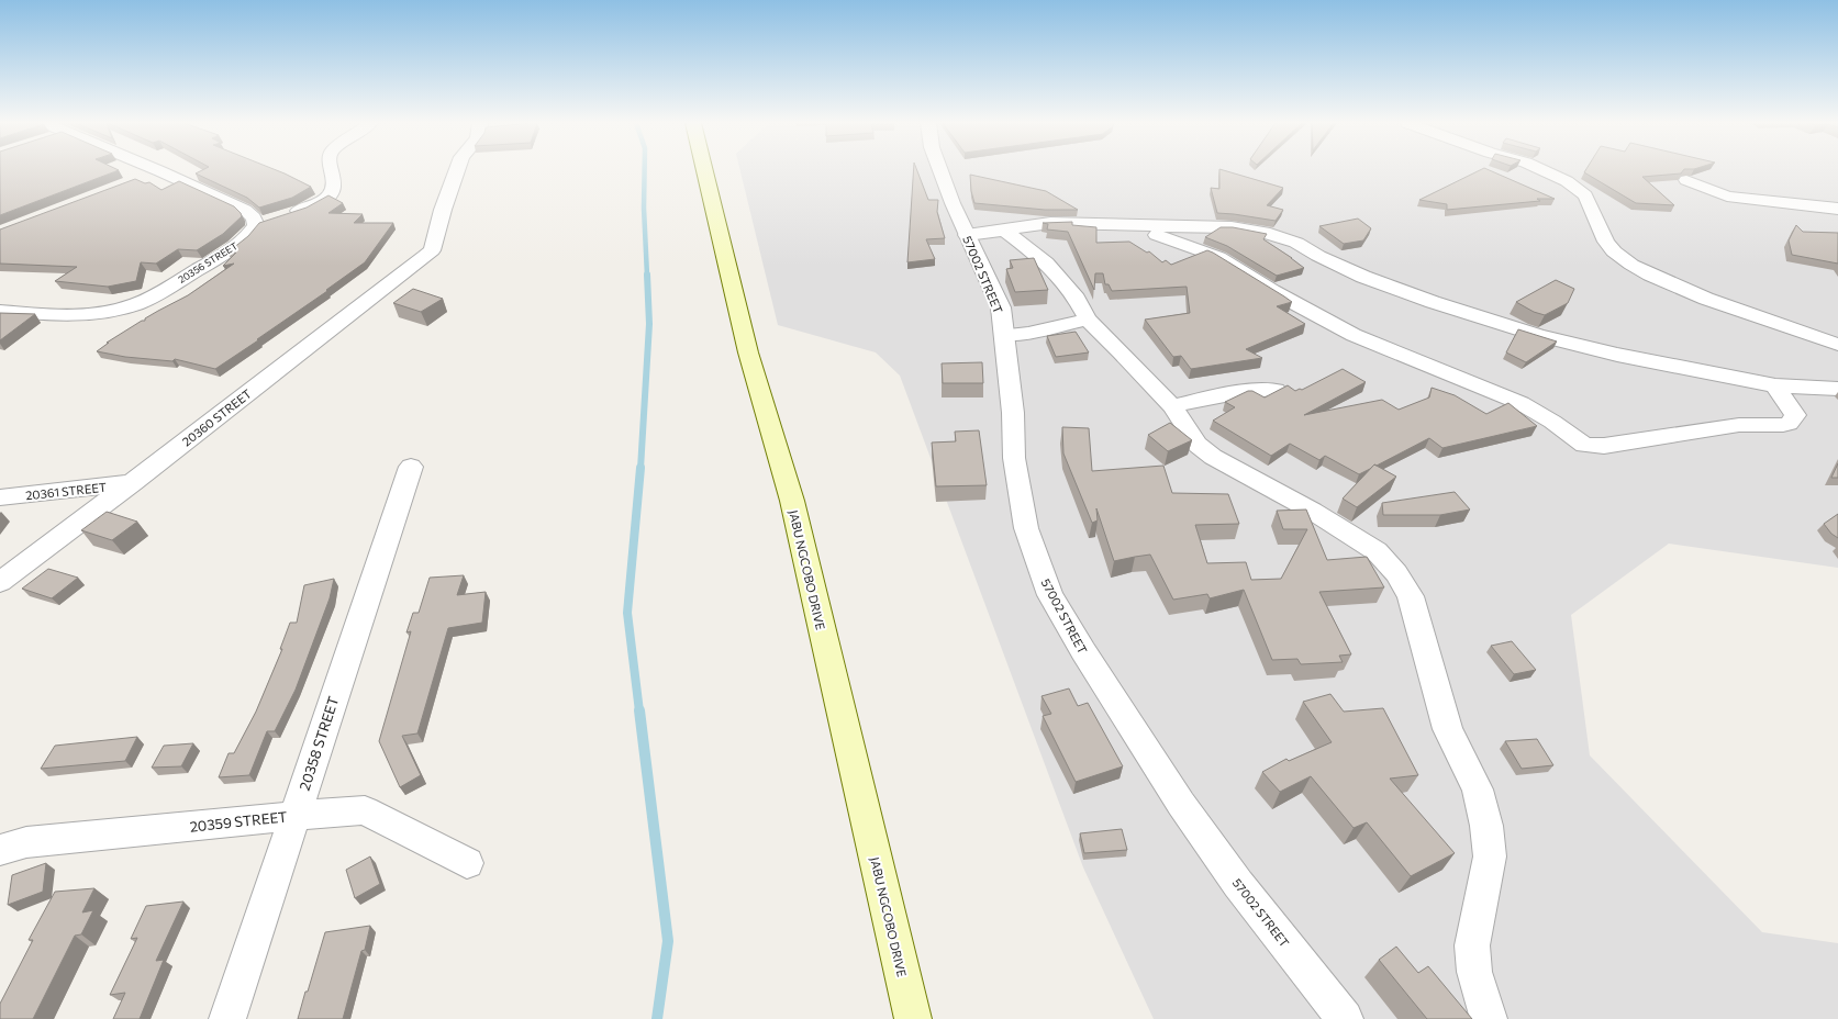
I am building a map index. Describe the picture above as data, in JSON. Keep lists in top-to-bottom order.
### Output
{
  "streets": {
    "main road": ["JABU NGCOBO DRIVE"],
    "street": [
      "20356 STREET",
      "57002 STREET",
      "20360 STREET",
      "20361 STREET",
      "20358 STREET",
      "20359 STREET"
    ]
  },
  "crossings": [
    ["20360 STREET", "20361 STREET"],
    ["20358 STREET", "20359 STREET"]
  ]
}
